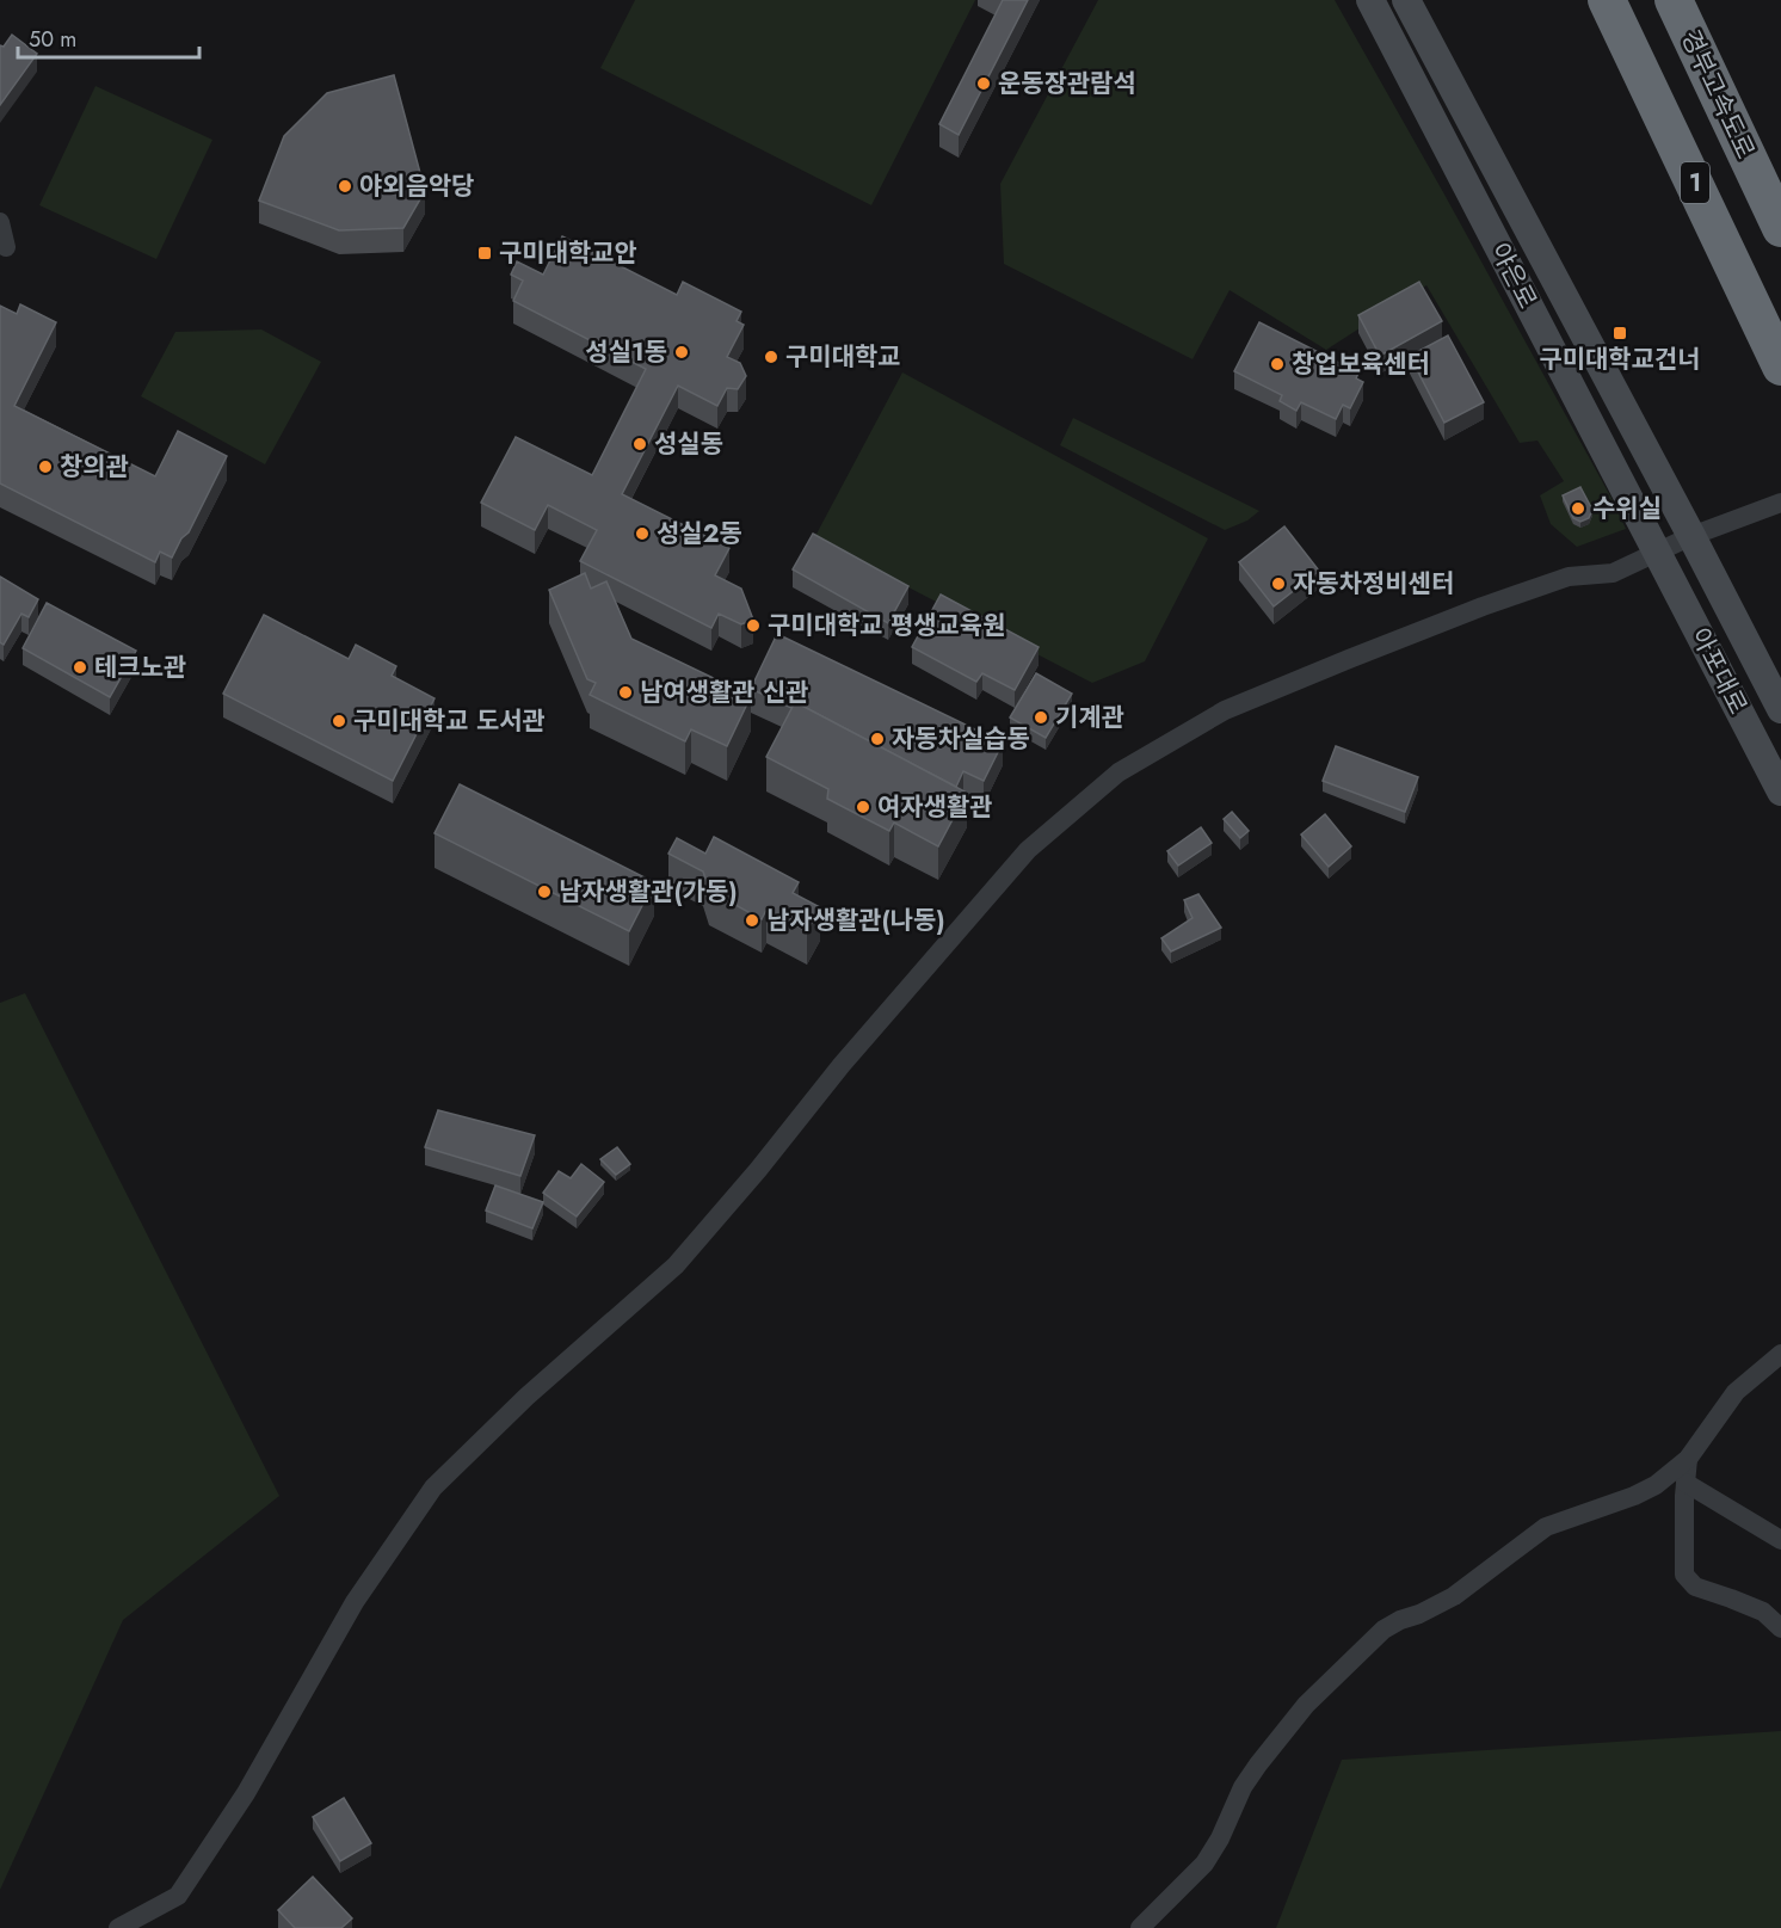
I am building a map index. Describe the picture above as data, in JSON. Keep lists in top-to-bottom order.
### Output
{
  "streets": {
    "highway": ["경부고속도로", "1"],
    "main road": ["야은로", "아포대로"]
  },
  "crossings": [
    ["야은로", "아포대로"]
  ],
  "places": {
    "other": [
      "운동장관람석",
      "야외음악당",
      "성실1동",
      "구미대학교",
      "창업보육센터",
      "성실동",
      "창의관",
      "수위실",
      "성실2동",
      "자동차정비센터",
      "구미대학교 평생교육원",
      "테크노관",
      "남여생활관 신관",
      "기계관",
      "구미대학교 도서관",
      "자동차실습동",
      "여자생활관",
      "남자생활관(가동)",
      "남자생활관(나동)"
    ],
    "transit": ["구미대학교안", "구미대학교건너"]
  },
  "scale_bar": "50 m"
}
